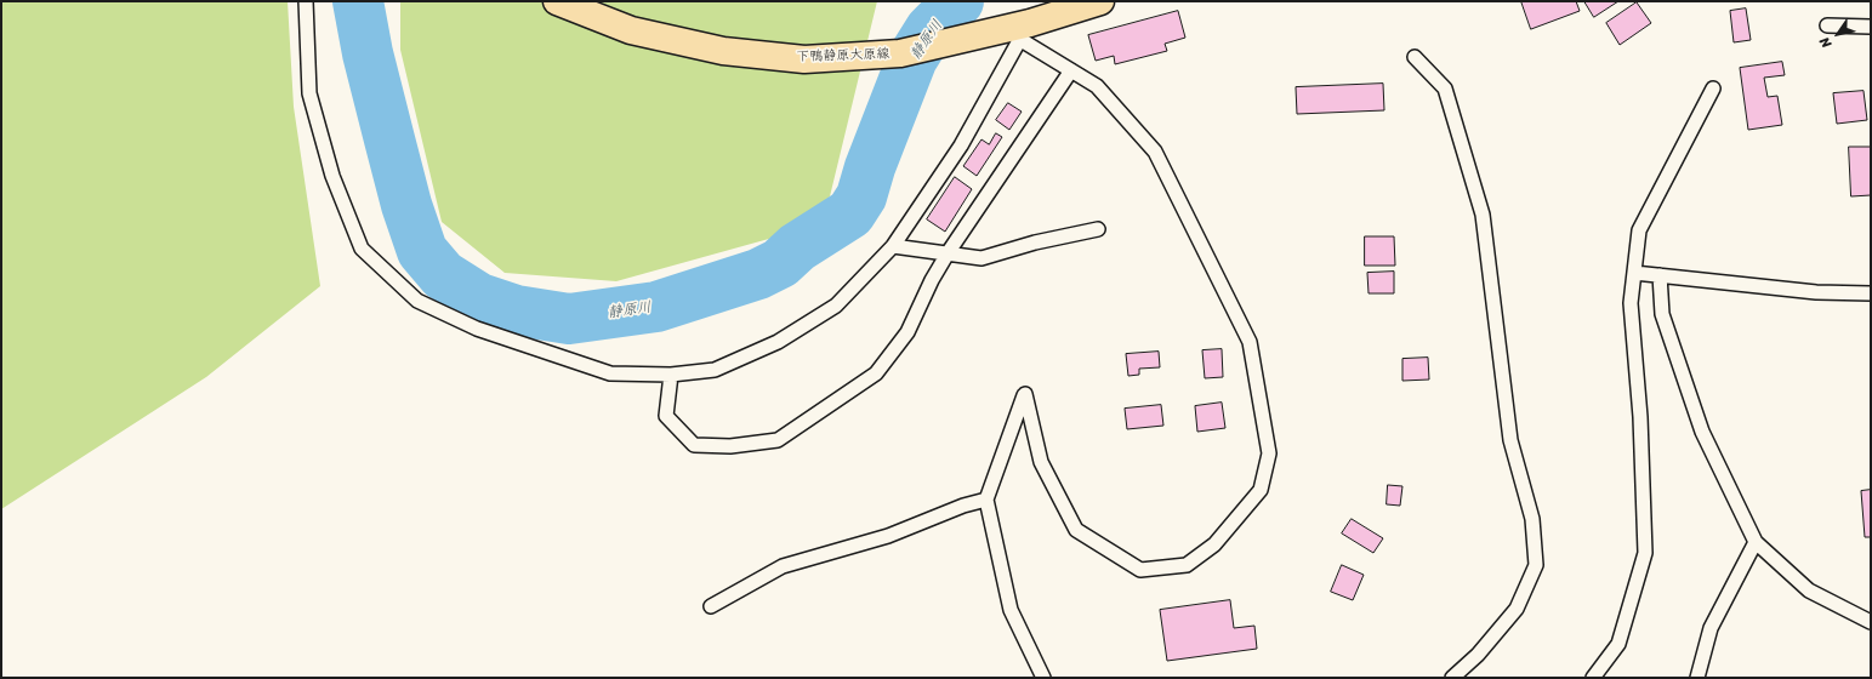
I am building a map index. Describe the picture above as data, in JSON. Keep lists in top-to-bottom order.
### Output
{
  "streets": {
    "main road": ["下鴨静原大原線"]
  },
  "water": ["静原川"],
  "north": "bottom left"
}
